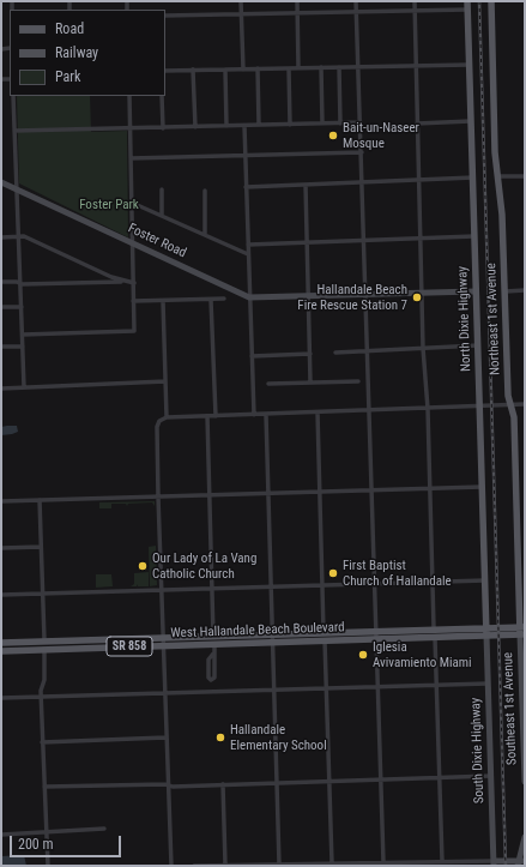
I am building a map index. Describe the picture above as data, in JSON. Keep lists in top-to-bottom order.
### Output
{
  "streets": {
    "main road": [
      "North Dixie Highway",
      "Northeast 1st Avenue",
      "West Hallandale Beach Boulevard",
      "SR 858"
    ],
    "street": ["Foster Road", "Southeast 1st Avenue", "South Dixie Highway"]
  },
  "crossings": [
    ["North Dixie Highway", "West Hallandale Beach Boulevard"],
    ["North Dixie Highway", "SR 858"],
    ["North Dixie Highway", "South Dixie Highway"],
    ["Northeast 1st Avenue", "SR 858"],
    ["Northeast 1st Avenue", "Southeast 1st Avenue"],
    ["West Hallandale Beach Boulevard", "SR 858"],
    ["West Hallandale Beach Boulevard", "South Dixie Highway"],
    ["SR 858", "Southeast 1st Avenue"],
    ["SR 858", "South Dixie Highway"]
  ],
  "parks": ["Foster Park"],
  "places": [
    "Bait-un-Naseer Mosque",
    "Hallandale Beach Fire Rescue Station 7",
    "Our Lady of La Vang Catholic Church",
    "First Baptist Church of Hallandale",
    "Iglesia Avivamiento Miami",
    "Hallandale Elementary School"
  ],
  "legend": ["Road", "Railway", "Park"],
  "scale_bar": "200 m"
}
